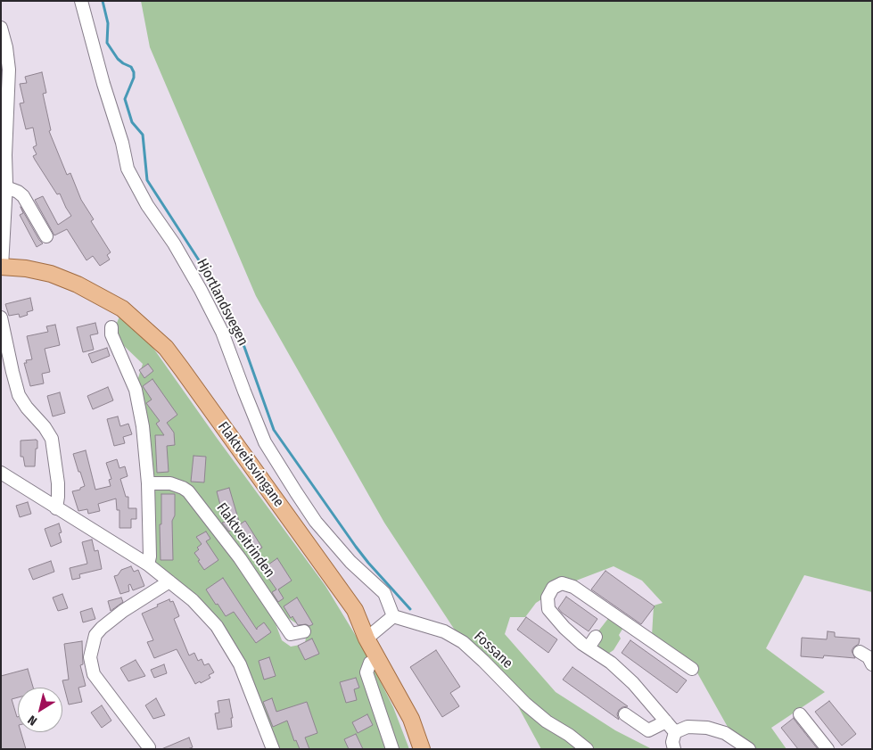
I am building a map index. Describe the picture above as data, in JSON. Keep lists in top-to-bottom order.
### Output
{
  "streets": {
    "main road": ["Flaktveitsvingane"],
    "street": ["Hjortlandsvegen", "Flaktveitrinden", "Fossane"]
  },
  "crossings": [
    ["Hjortlandsvegen", "Fossane"]
  ],
  "north": "bottom left"
}
